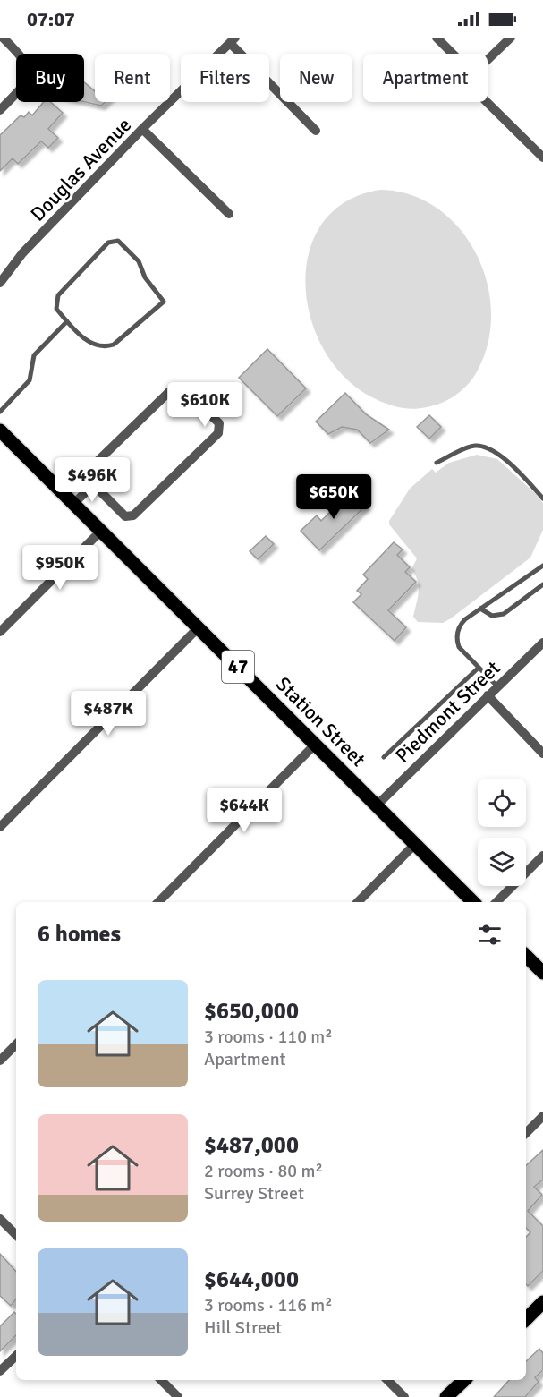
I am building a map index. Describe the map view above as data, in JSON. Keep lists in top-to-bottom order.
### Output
{
  "streets": {
    "main road": ["47", "Station Street"],
    "street": ["Douglas Avenue", "Piedmont Street"]
  },
  "crossings": [
    ["Piedmont Street", "Station Street"]
  ],
  "page": {
    "status": "07:07",
    "chip": [
      "Buy",
      "Rent",
      "Filters",
      "New",
      "Apartment"
    ],
    "price": [
      "$610K",
      "$496K",
      "$650K",
      "$950K",
      "$487K",
      "$644K"
    ],
    "heading": "6 homes",
    "list": [
      {
        "name": "$650,000",
        "note": "3 rooms · 110 m² · Apartment"
      },
      {
        "name": "$487,000",
        "note": "2 rooms · 80 m² · Surrey Street"
      },
      {
        "name": "$644,000",
        "note": "3 rooms · 116 m² · Hill Street"
      }
    ]
  }
}
